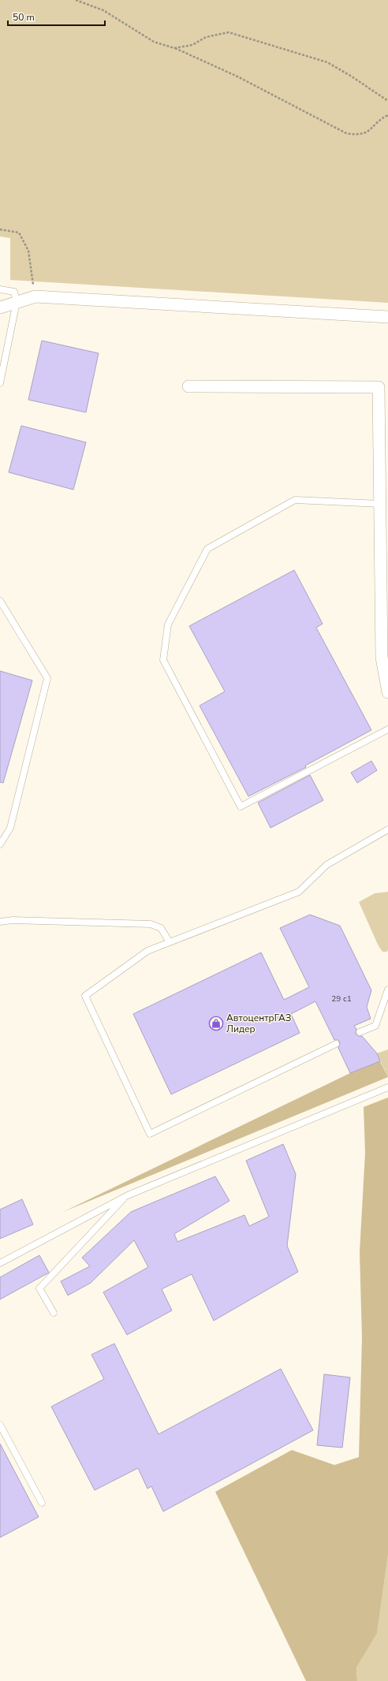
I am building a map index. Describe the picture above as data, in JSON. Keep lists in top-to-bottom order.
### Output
{
  "places": {
    "shop": ["АвтоцентрГАЗ Лидер"]
  },
  "house_numbers": ["29 с1"],
  "scale_bar": "50 m"
}
